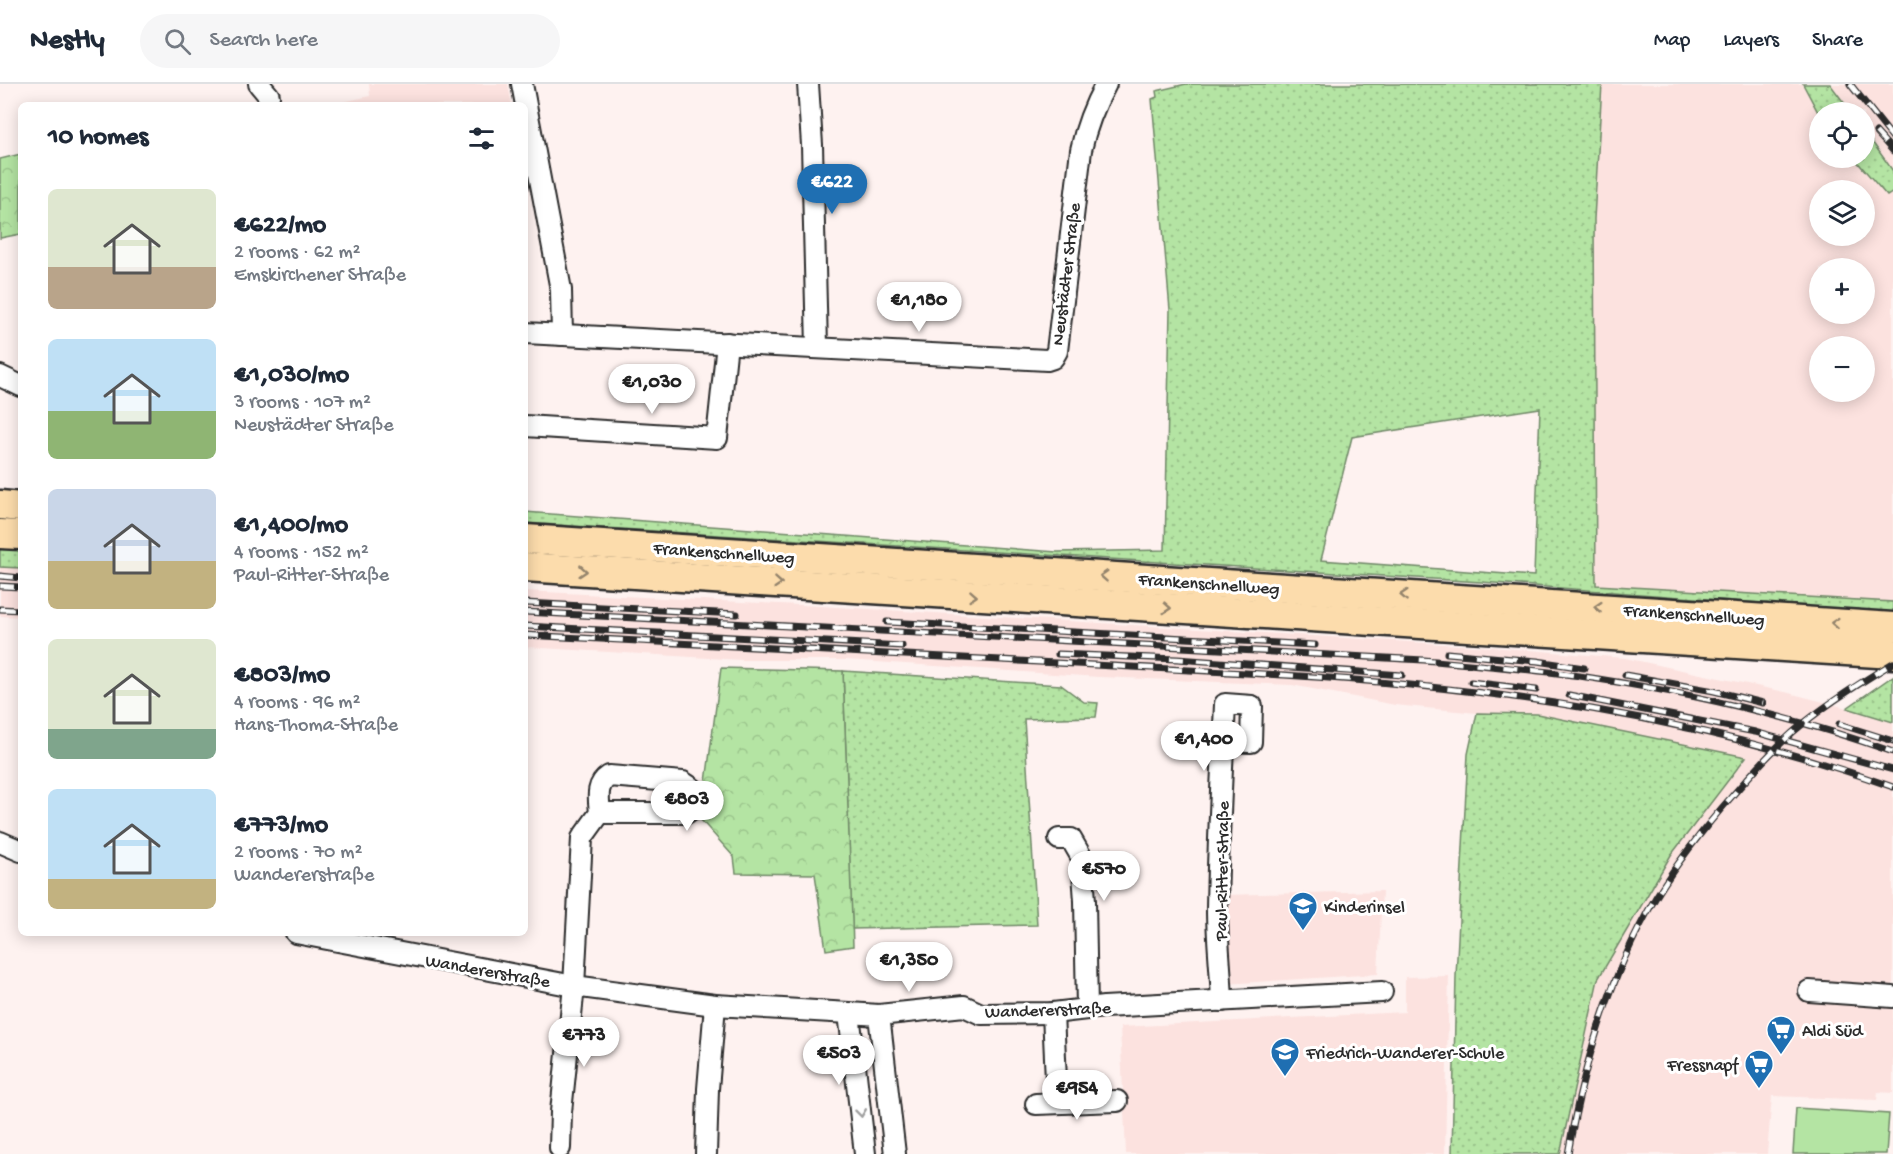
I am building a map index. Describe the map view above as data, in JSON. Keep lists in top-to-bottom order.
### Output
{
  "streets": {
    "highway": ["Frankenschnellweg"],
    "street": ["Neustädter Straße", "Paul-Ritter-Straße", "Wandererstraße"]
  },
  "crossings": [
    ["Paul-Ritter-Straße", "Wandererstraße"]
  ],
  "places": {
    "school or university": ["Kinderinsel", "Friedrich-Wanderer-Schule"],
    "supermarket": ["Aldi Süd", "Fressnapf"]
  },
  "page": {
    "header": "Nestly",
    "search": "Search here",
    "nav": ["Map", "Layers", "Share"],
    "map_buttons": ["+", "−"],
    "heading": "10 homes",
    "price": [
      "€622",
      "€1,180",
      "€1,030",
      "€1,400",
      "€803",
      "€570",
      "€1,350",
      "€773",
      "€503",
      "€954"
    ],
    "list": [
      {
        "name": "€622/mo",
        "note": "2 rooms · 62 m² · Emskirchener Straße"
      },
      {
        "name": "€1,030/mo",
        "note": "3 rooms · 107 m² · Neustädter Straße"
      },
      {
        "name": "€1,400/mo",
        "note": "4 rooms · 152 m² · Paul-Ritter-Straße"
      },
      {
        "name": "€803/mo",
        "note": "4 rooms · 96 m² · Hans-Thoma-Straße"
      },
      {
        "name": "€773/mo",
        "note": "2 rooms · 70 m² · Wandererstraße"
      }
    ]
  }
}
